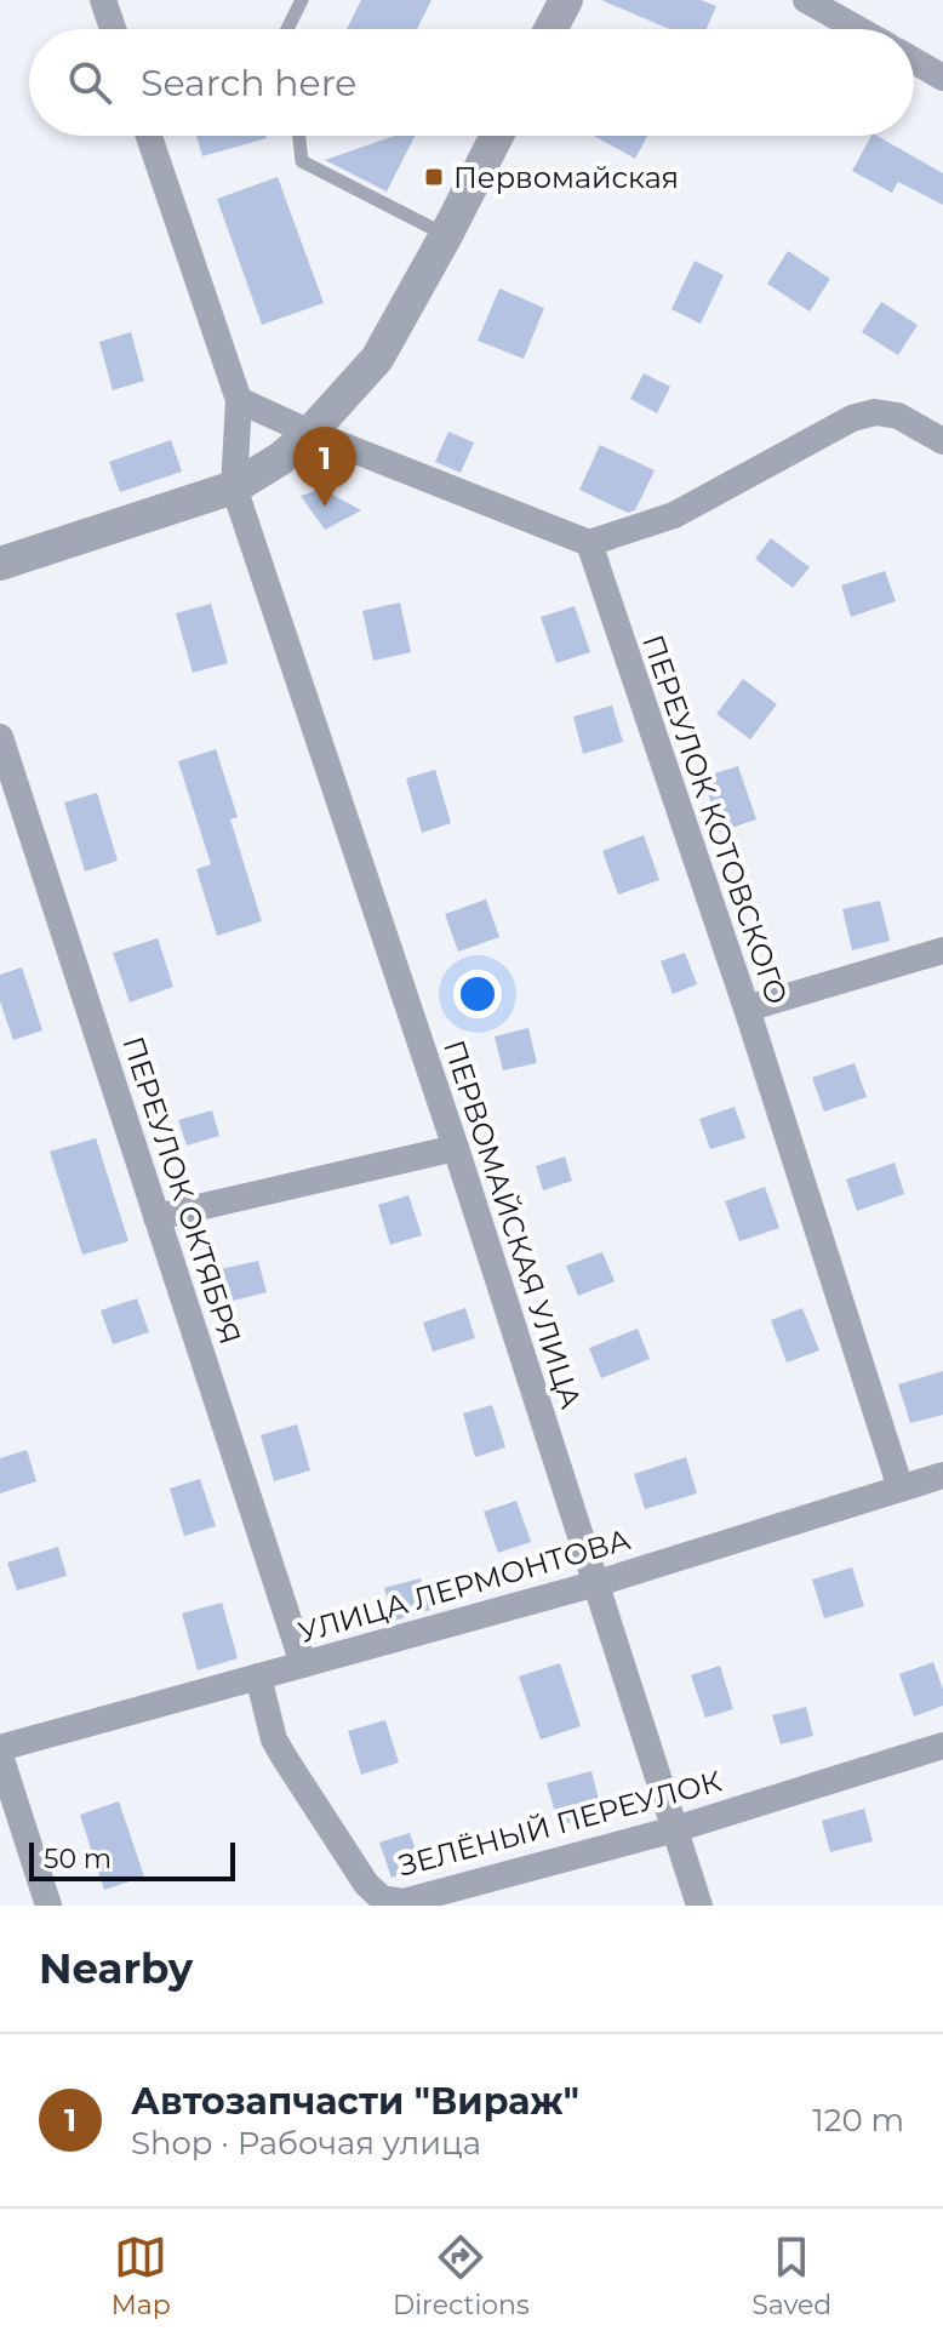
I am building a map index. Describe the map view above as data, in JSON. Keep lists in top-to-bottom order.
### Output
{
  "streets": {
    "street": [
      "ПЕРЕУЛОК КОТОВСКОГО",
      "ПЕРЕУЛОК ОКТЯБРЯ",
      "ПЕРВОМАЙСКАЯ УЛИЦА",
      "УЛИЦА ЛЕРМОНТОВА",
      "ЗЕЛЁНЫЙ ПЕРЕУЛОК"
    ]
  },
  "crossings": [
    ["ПЕРЕУЛОК КОТОВСКОГО", "УЛИЦА ЛЕРМОНТОВА"],
    ["ПЕРЕУЛОК ОКТЯБРЯ", "УЛИЦА ЛЕРМОНТОВА"],
    ["ПЕРВОМАЙСКАЯ УЛИЦА", "УЛИЦА ЛЕРМОНТОВА"],
    ["ПЕРВОМАЙСКАЯ УЛИЦА", "ЗЕЛЁНЫЙ ПЕРЕУЛОК"],
    ["УЛИЦА ЛЕРМОНТОВА", "ЗЕЛЁНЫЙ ПЕРЕУЛОК"]
  ],
  "places": {
    "transit": ["Первомайская"]
  },
  "scale_bar": "50 m",
  "page": {
    "search": "Search here",
    "pins": "1",
    "scale": "50 m",
    "heading": "Nearby",
    "list": [
      {
        "mark": "1",
        "name": "Автозапчасти \"Вираж\"",
        "note": "Shop · Рабочая улица",
        "value": "120 m"
      }
    ],
    "nav": ["Map", "Directions", "Saved"]
  }
}
